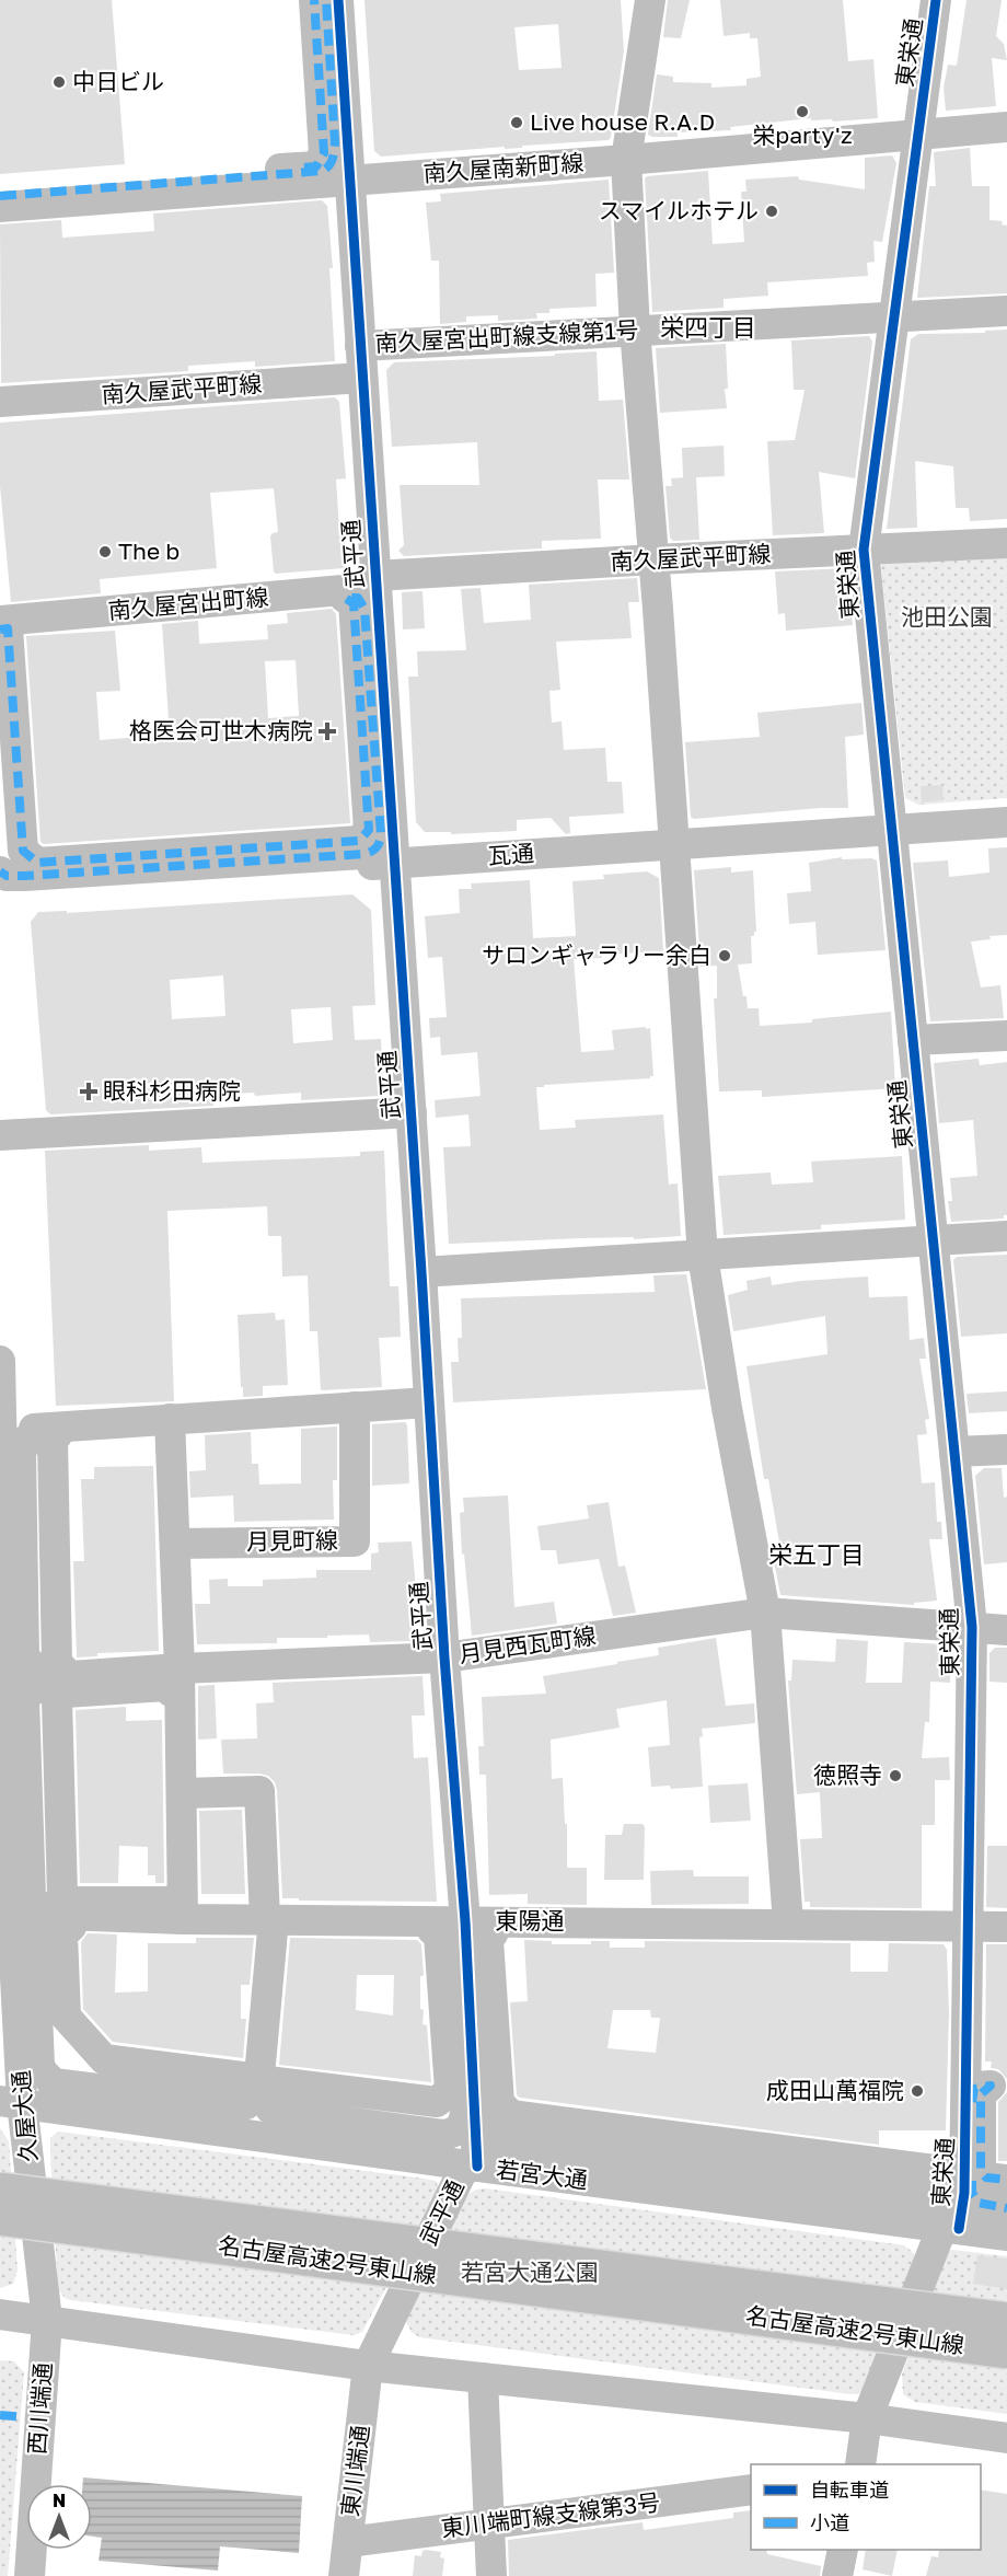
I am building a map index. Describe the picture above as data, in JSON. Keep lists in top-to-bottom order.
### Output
{
  "streets": {
    "highway": ["名古屋高速2号東山線"],
    "street": [
      "東栄通",
      "南久屋南新町線",
      "南久屋宮出町線支線第1号",
      "南久屋武平町線",
      "武平通",
      "南久屋宮出町線",
      "瓦通",
      "月見町線",
      "月見西瓦町線",
      "東陽通",
      "久屋大通",
      "若宮大通",
      "西川端通",
      "東川端通",
      "東川端町線支線第3号"
    ]
  },
  "crossings": [
    ["東栄通", "南久屋南新町線"],
    ["東栄通", "南久屋宮出町線支線第1号"],
    ["東栄通", "南久屋武平町線"],
    ["東栄通", "瓦通"],
    ["東栄通", "月見西瓦町線"],
    ["東栄通", "東陽通"],
    ["東栄通", "若宮大通"],
    ["南久屋南新町線", "武平通"],
    ["南久屋宮出町線支線第1号", "武平通"],
    ["南久屋武平町線", "武平通"],
    ["南久屋武平町線", "南久屋宮出町線"],
    ["武平通", "南久屋宮出町線"],
    ["武平通", "瓦通"],
    ["武平通", "月見西瓦町線"],
    ["武平通", "東陽通"],
    ["武平通", "若宮大通"],
    ["武平通", "東川端通"],
    ["月見西瓦町線", "久屋大通"],
    ["東陽通", "久屋大通"],
    ["久屋大通", "若宮大通"],
    ["久屋大通", "西川端通"],
    ["東川端通", "東川端町線支線第3号"]
  ],
  "districts": ["栄四丁目", "栄五丁目"],
  "parks": ["池田公園", "若宮大通公園"],
  "places": {
    "other": [
      "中日ビル",
      "栄party'z",
      "Live house R.A.D",
      "スマイルホテル",
      "The b",
      "サロンギャラリー余白",
      "徳照寺",
      "成田山萬福院"
    ],
    "health": ["格医会可世木病院", "眼科杉田病院"]
  },
  "legend": ["自転車道", "小道"],
  "north": "top"
}
